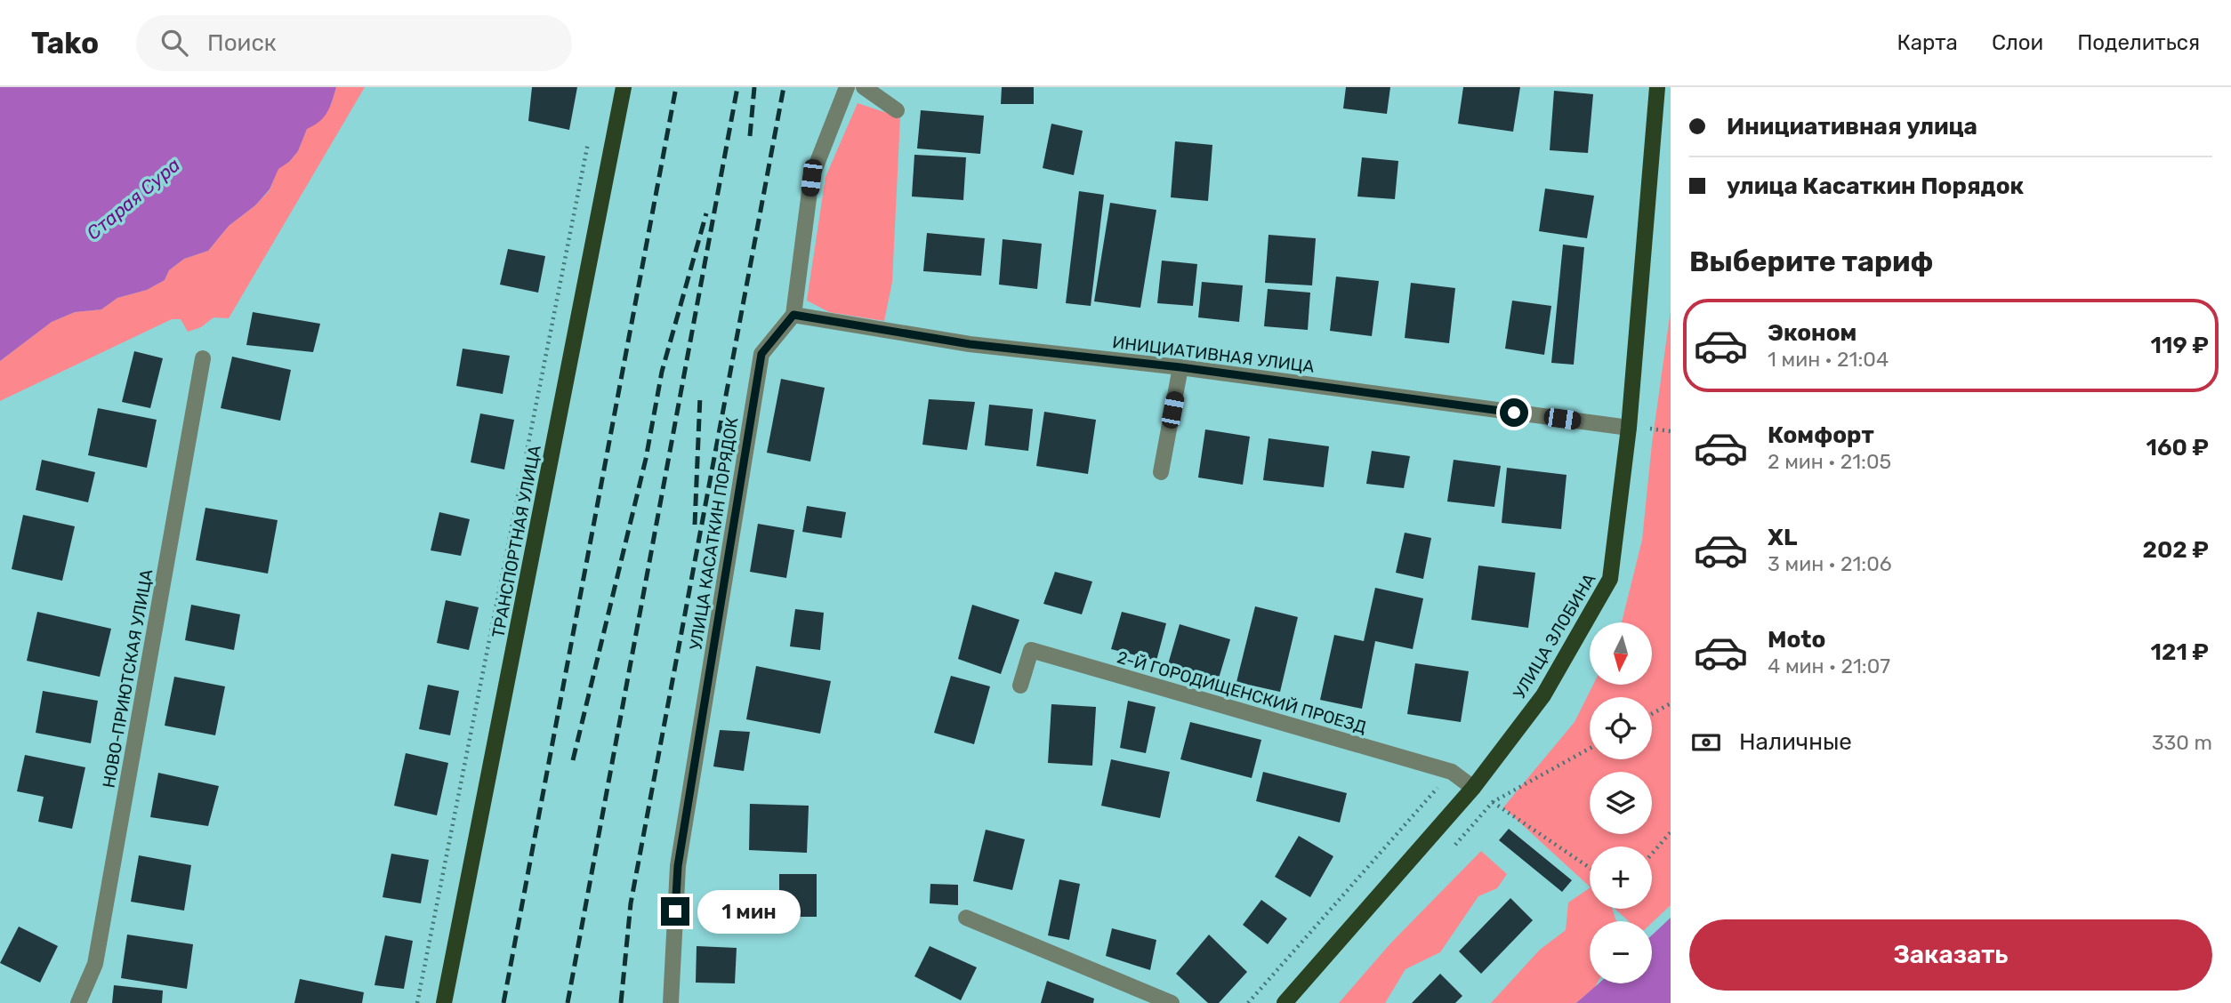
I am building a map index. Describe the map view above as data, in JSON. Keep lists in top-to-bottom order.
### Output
{
  "streets": {
    "main road": ["ТРАНСПОРТНАЯ УЛИЦА", "УЛИЦА ЗЛОБИНА"],
    "street": [
      "ИНИЦИАТИВНАЯ УЛИЦА",
      "УЛИЦА КАСАТКИН ПОРЯДОК",
      "НОВО-ПРИЮТСКАЯ УЛИЦА",
      "2-Й ГОРОДИЩЕНСКИЙ ПРОЕЗД"
    ]
  },
  "crossings": [
    ["ИНИЦИАТИВНАЯ УЛИЦА", "УЛИЦА КАСАТКИН ПОРЯДОК"],
    ["ИНИЦИАТИВНАЯ УЛИЦА", "УЛИЦА ЗЛОБИНА"],
    ["УЛИЦА ЗЛОБИНА", "2-Й ГОРОДИЩЕНСКИЙ ПРОЕЗД"]
  ],
  "water": ["Старая Сура"],
  "north": "bottom",
  "page": {
    "header": "Tako",
    "search": "Поиск",
    "nav": ["Карта", "Слои", "Поделиться"],
    "banner": ["Инициативная улица", "улица Касаткин Порядок"],
    "heading": "Выберите тариф",
    "list": [
      {
        "name": "Эконом",
        "note": "1 мин · 21:04",
        "value": "119 ₽"
      },
      {
        "name": "Комфорт",
        "note": "2 мин · 21:05",
        "value": "160 ₽"
      },
      {
        "name": "XL",
        "note": "3 мин · 21:06",
        "value": "202 ₽"
      },
      {
        "name": "Moto",
        "note": "4 мин · 21:07",
        "value": "121 ₽"
      }
    ],
    "map_buttons": ["+", "−"],
    "pay": ["Наличные", "330 m"],
    "bubble": "1 мин",
    "buttons": "Заказать"
  }
}
